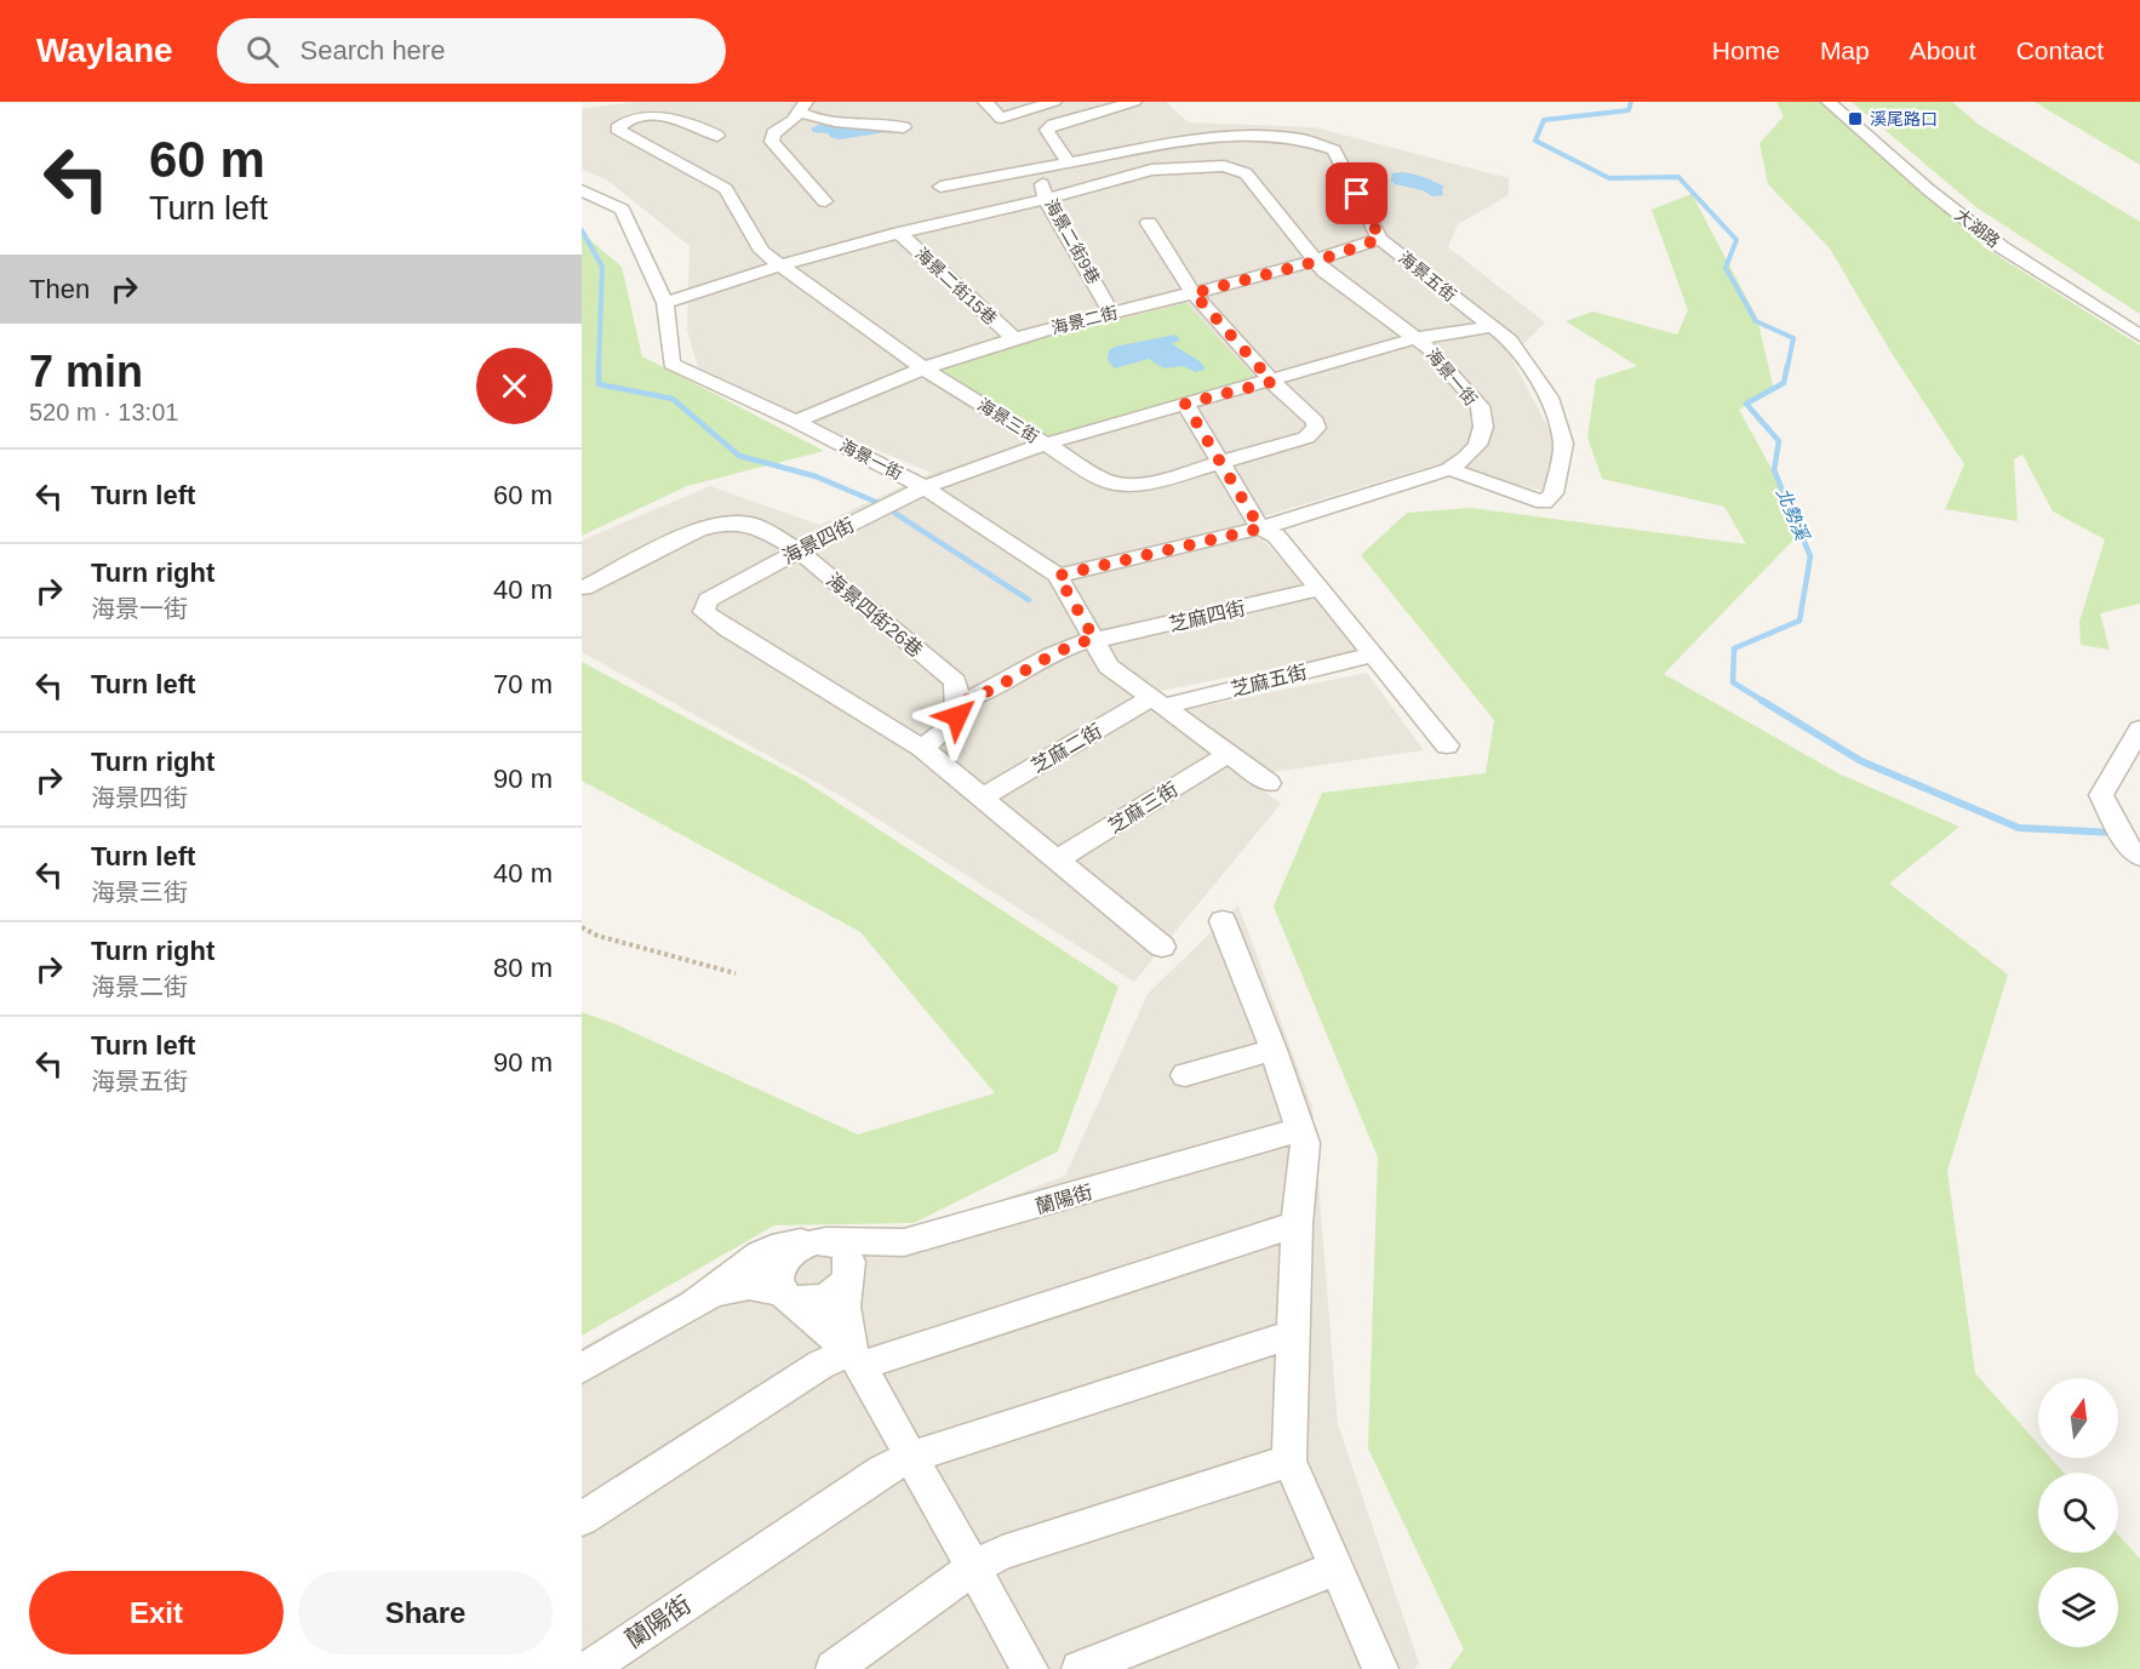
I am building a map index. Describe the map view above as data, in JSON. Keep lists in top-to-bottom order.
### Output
{
  "streets": {
    "street": [
      "大湖路",
      "海景二街9巷",
      "海景五街",
      "海景二街15巷",
      "海景二街",
      "海景一街",
      "海景三街",
      "海景四街",
      "海景四街26巷",
      "芝麻四街",
      "芝麻五街",
      "芝麻二街",
      "芝麻三街",
      "蘭陽街"
    ]
  },
  "crossings": [
    ["海景二街9巷", "海景五街"],
    ["海景二街9巷", "海景二街"],
    ["海景二街9巷", "海景一街"],
    ["海景五街", "海景二街"],
    ["海景五街", "海景一街"],
    ["海景五街", "海景四街"],
    ["海景二街15巷", "海景二街"],
    ["海景二街15巷", "海景一街"],
    ["海景二街", "海景一街"],
    ["海景二街", "海景三街"],
    ["海景一街", "海景三街"],
    ["海景一街", "海景四街"],
    ["海景三街", "海景四街"],
    ["海景四街", "海景四街26巷"],
    ["海景四街", "芝麻二街"],
    ["海景四街", "芝麻三街"],
    ["海景四街26巷", "芝麻四街"],
    ["芝麻五街", "芝麻二街"]
  ],
  "water": ["北勢溪"],
  "places": {
    "transit": ["溪尾路口"]
  },
  "north": "top",
  "page": {
    "header": "Waylane",
    "search": "Search here",
    "nav": [
      "Home",
      "Map",
      "About",
      "Contact"
    ],
    "turn": ["60 m", "Turn left"],
    "then": "Then",
    "heading": ["7 min", "520 m · 13:01"],
    "list": [
      {
        "name": "Turn left",
        "value": "60 m"
      },
      {
        "name": "Turn right",
        "note": "海景一街",
        "value": "40 m"
      },
      {
        "name": "Turn left",
        "value": "70 m"
      },
      {
        "name": "Turn right",
        "note": "海景四街",
        "value": "90 m"
      },
      {
        "name": "Turn left",
        "note": "海景三街",
        "value": "40 m"
      },
      {
        "name": "Turn right",
        "note": "海景二街",
        "value": "80 m"
      },
      {
        "name": "Turn left",
        "note": "海景五街",
        "value": "90 m"
      }
    ],
    "buttons": ["Exit", "Share"]
  }
}
